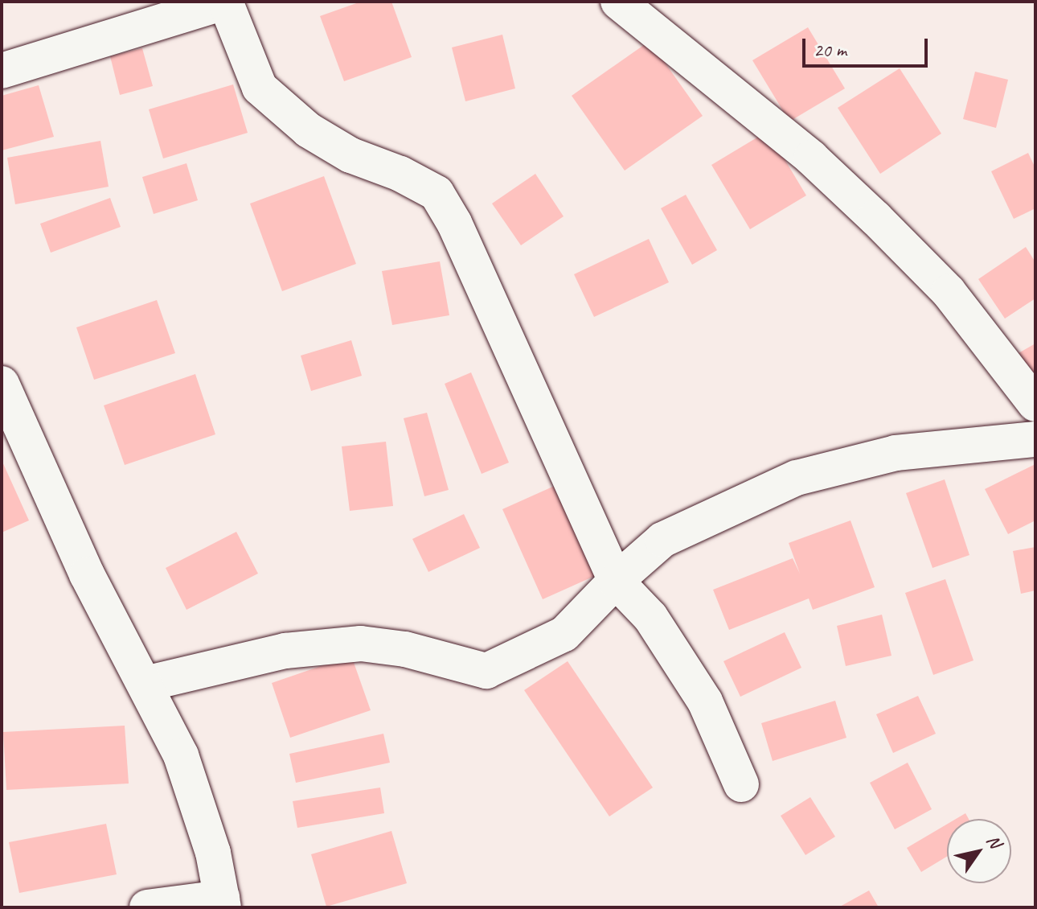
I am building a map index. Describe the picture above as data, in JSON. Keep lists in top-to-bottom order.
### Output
{
  "scale_bar": "20 m",
  "north": "top right"
}
